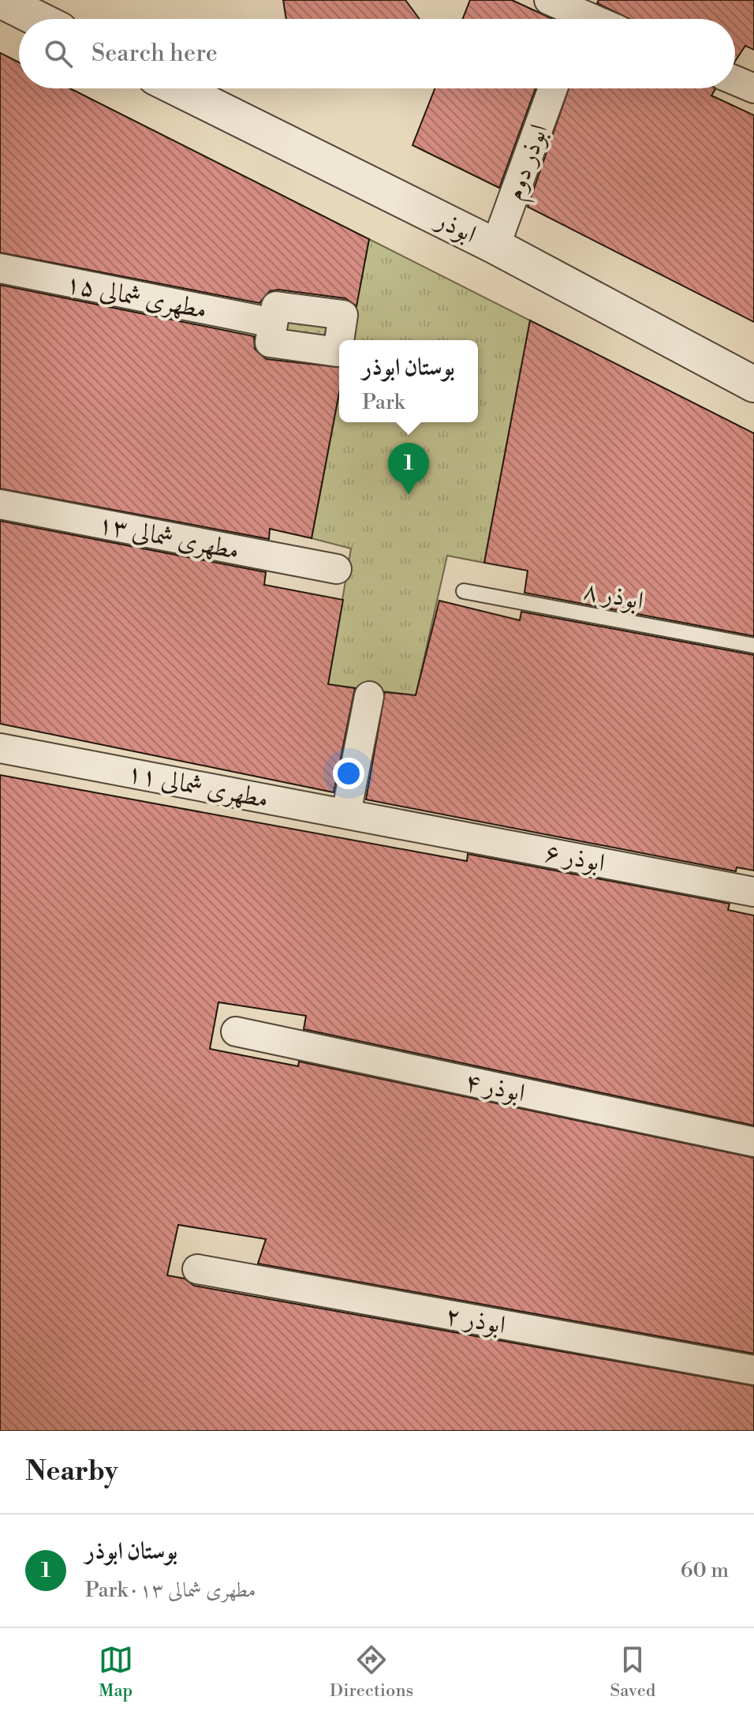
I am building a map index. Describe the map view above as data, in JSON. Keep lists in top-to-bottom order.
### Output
{
  "streets": {
    "street": [
      "ابوذر دوم",
      "ابوذر",
      "مطهری شمالی ۱۵",
      "مطهری شمالی ۱۳",
      "مطهری شمالی ۱۱",
      "ابوذر ۶",
      "ابوذر ۴",
      "ابوذر ۲"
    ],
    "lane": ["ابوذر ۸"]
  },
  "crossings": [
    ["ابوذر دوم", "ابوذر"],
    ["مطهری شمالی ۱۱", "ابوذر ۶"]
  ],
  "page": {
    "search": "Search here",
    "popup": ["بوستان ابوذر", "Park"],
    "pins": "1",
    "heading": "Nearby",
    "list": [
      {
        "mark": "1",
        "name": "بوستان ابوذر",
        "note": "Park · مطهری شمالی ۱۳",
        "value": "60 m"
      }
    ],
    "nav": ["Map", "Directions", "Saved"]
  }
}
